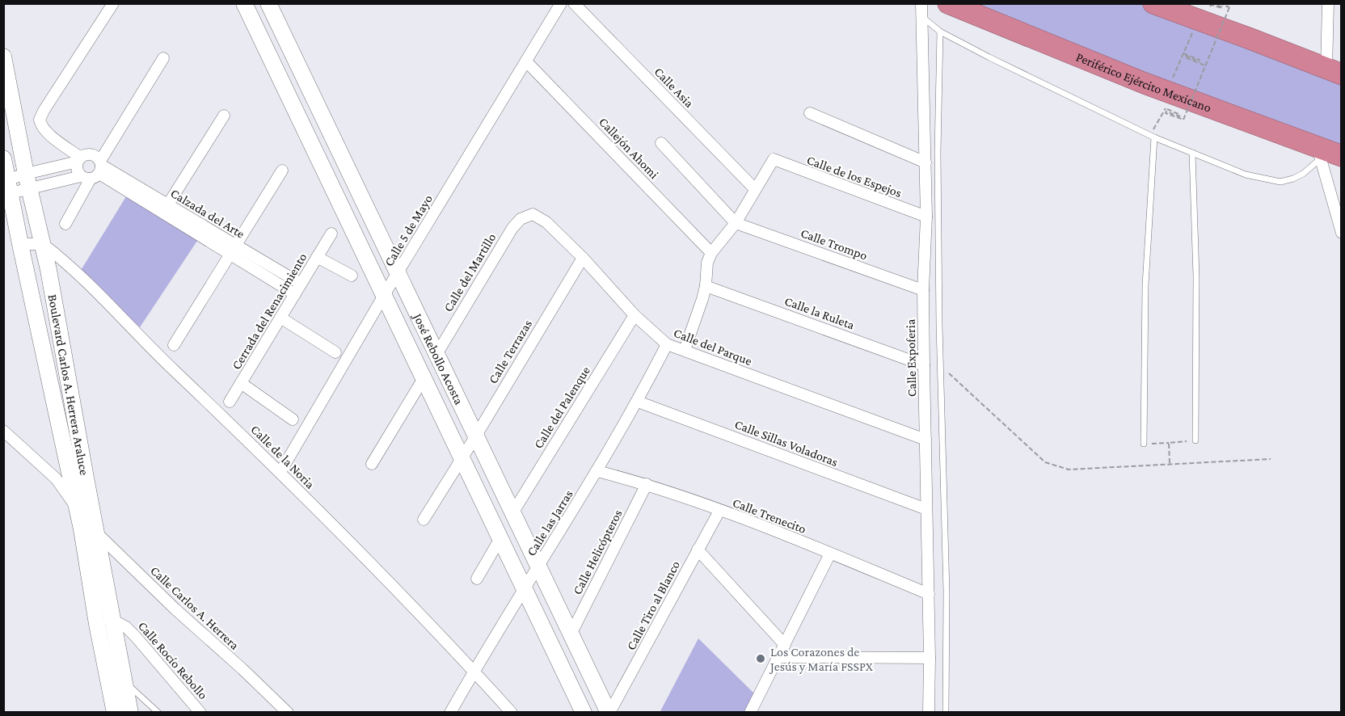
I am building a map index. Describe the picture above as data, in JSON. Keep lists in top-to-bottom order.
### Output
{
  "streets": {
    "highway": ["Periférico Ejército Mexicano"],
    "main road": ["José Rebollo Acosta", "Boulevard Carlos A. Herrera Araluce"],
    "street": [
      "Calle Asia",
      "Callejón Ahomi",
      "Calle de los Espejos",
      "Calzada del Arte",
      "Calle 5 de Mayo",
      "Calle Trompo",
      "Calle del Martillo",
      "Cerrada del Renacimiento",
      "Calle la Ruleta",
      "Calle del Parque",
      "Calle Terrazas",
      "Calle Expoferia",
      "Calle del Palenque",
      "Calle Sillas Voladoras",
      "Calle de la Noria",
      "Calle Trenecito",
      "Calle las Jarras",
      "Calle Helicópteros",
      "Calle Tiro al Blanco",
      "Calle Carlos A. Herrera",
      "Calle Rocío Rebollo"
    ]
  },
  "crossings": [
    ["Calle Asia", "Calle de los Espejos"],
    ["Callejón Ahomi", "Calle 5 de Mayo"],
    ["Calle de los Espejos", "Calle Expoferia"],
    ["Calzada del Arte", "Cerrada del Renacimiento"],
    ["Calle 5 de Mayo", "José Rebollo Acosta"],
    ["Calle 5 de Mayo", "Calle de la Noria"],
    ["Calle Trompo", "Calle Expoferia"],
    ["Calle del Martillo", "Calle del Parque"],
    ["Calle del Martillo", "José Rebollo Acosta"],
    ["Calle la Ruleta", "Calle Expoferia"],
    ["Calle del Parque", "Calle Terrazas"],
    ["Calle del Parque", "Calle Expoferia"],
    ["Calle del Parque", "Calle del Palenque"],
    ["Calle del Parque", "Calle las Jarras"],
    ["Calle Terrazas", "José Rebollo Acosta"],
    ["José Rebollo Acosta", "Calle del Palenque"],
    ["José Rebollo Acosta", "Calle las Jarras"],
    ["José Rebollo Acosta", "Calle Helicópteros"],
    ["José Rebollo Acosta", "Calle Tiro al Blanco"],
    ["Calle Expoferia", "Calle Sillas Voladoras"],
    ["Calle Expoferia", "Calle Trenecito"],
    ["Boulevard Carlos A. Herrera Araluce", "Calle de la Noria"],
    ["Boulevard Carlos A. Herrera Araluce", "Calle Carlos A. Herrera"],
    ["Boulevard Carlos A. Herrera Araluce", "Calle Rocío Rebollo"],
    ["Calle Sillas Voladoras", "Calle las Jarras"],
    ["Calle de la Noria", "Calle las Jarras"],
    ["Calle Trenecito", "Calle las Jarras"],
    ["Calle Trenecito", "Calle Helicópteros"],
    ["Calle Trenecito", "Calle Tiro al Blanco"]
  ],
  "places": ["Los Corazones de Jesús y María FSSPX"]
}
